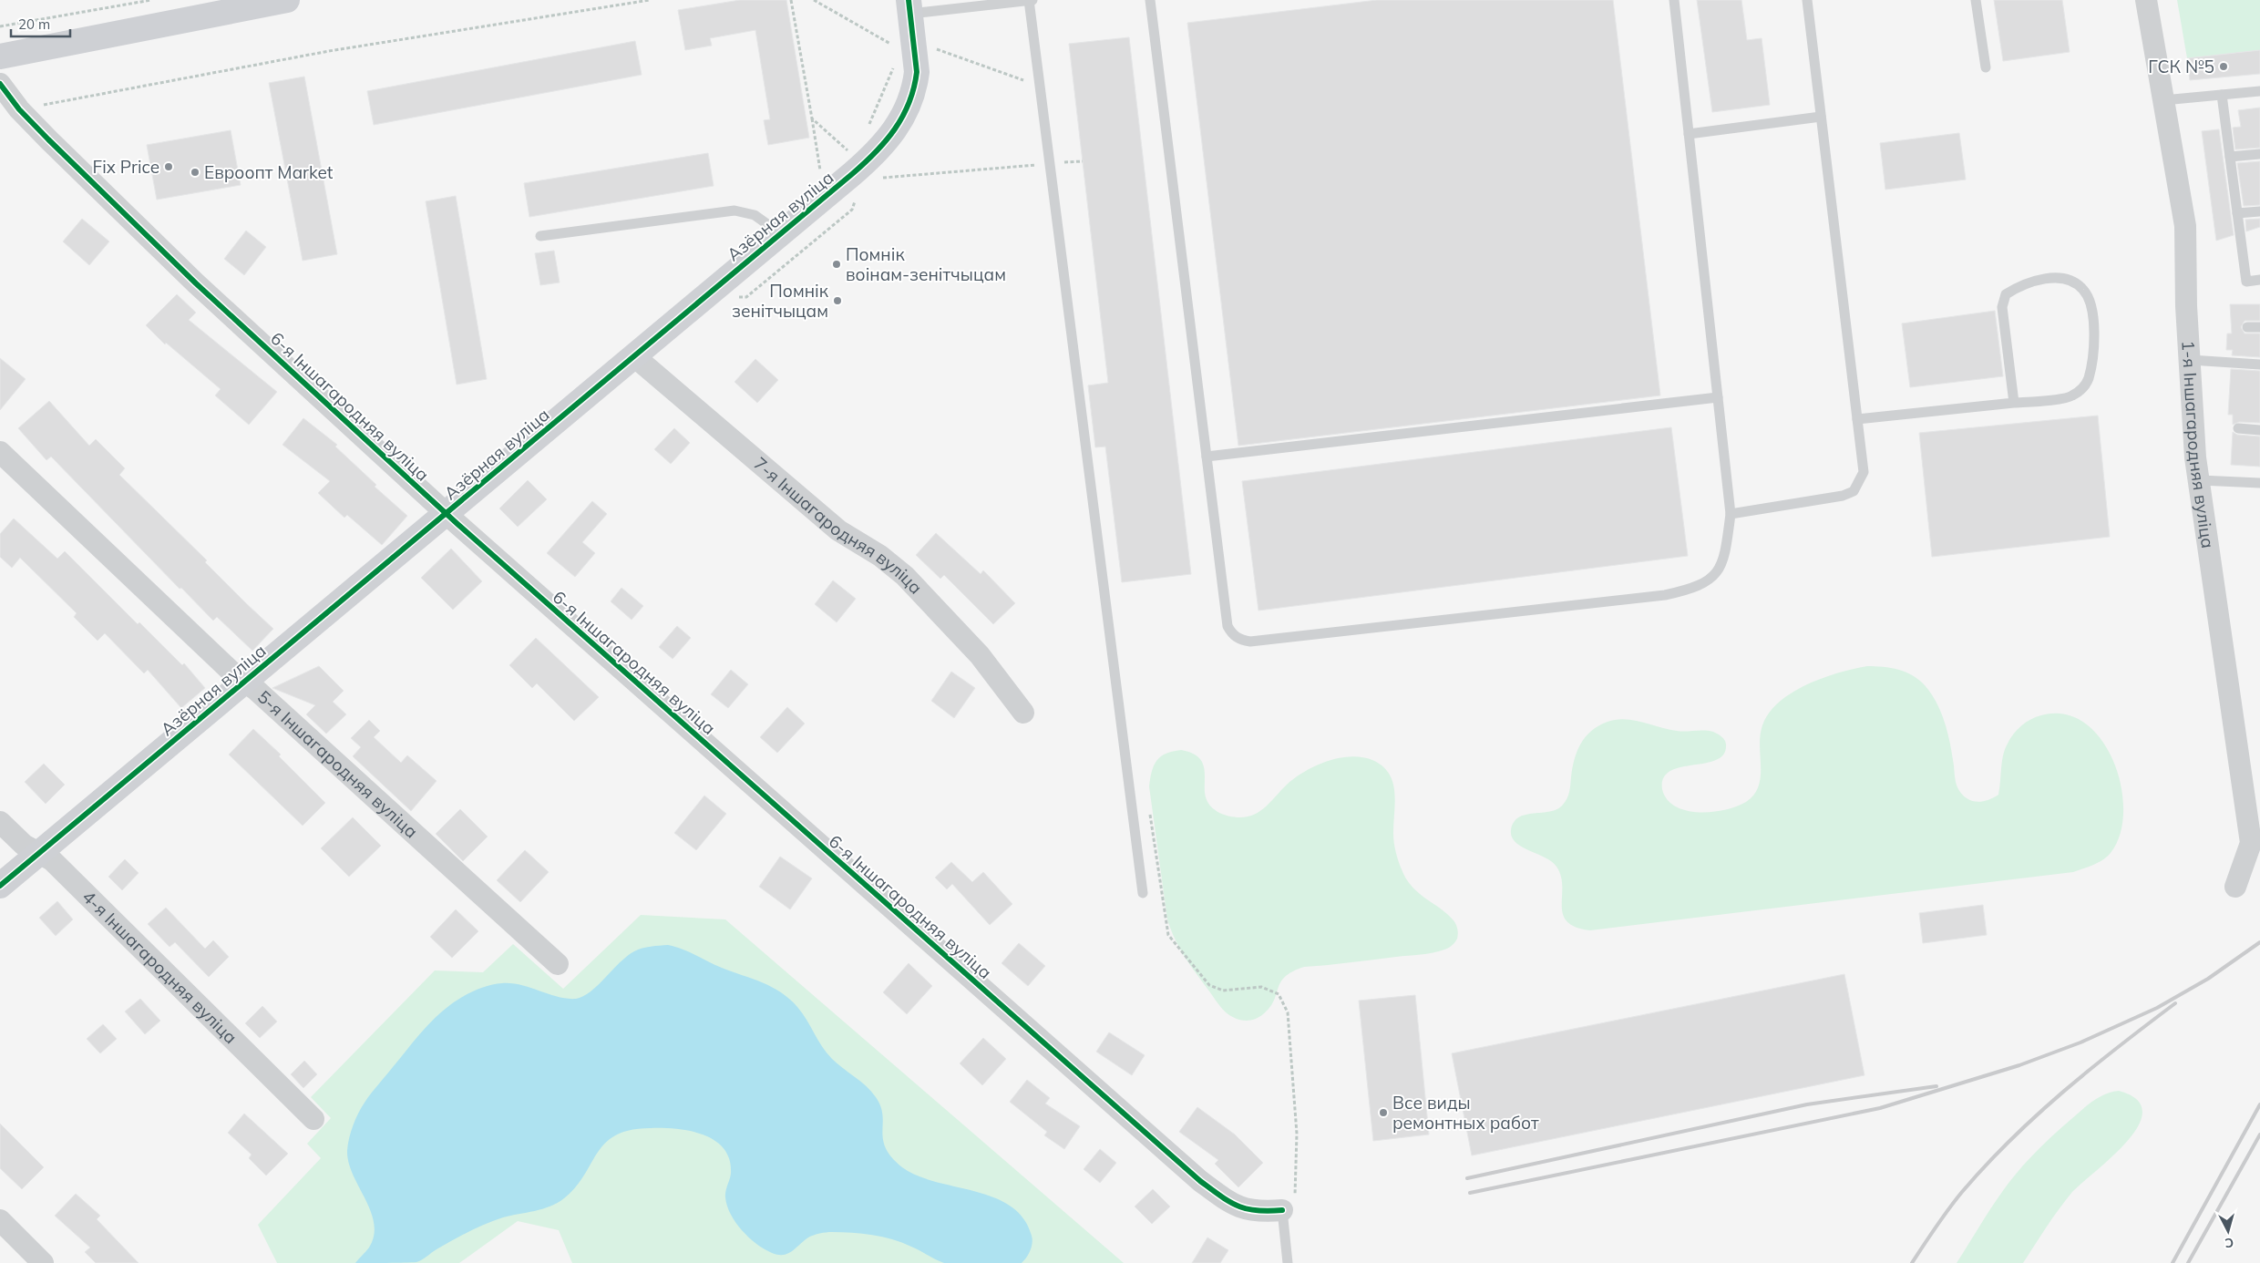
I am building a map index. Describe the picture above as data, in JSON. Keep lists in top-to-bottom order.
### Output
{
  "streets": {
    "street": [
      "Азёрная вуліца",
      "6-я Іншагародняя вуліца",
      "1-я Іншагародняя вуліца",
      "7-я Іншагародняя вуліца",
      "5-я Іншагародняя вуліца",
      "4-я Іншагародняя вуліца"
    ]
  },
  "crossings": [
    ["Азёрная вуліца", "6-я Іншагародняя вуліца"],
    ["Азёрная вуліца", "7-я Іншагародняя вуліца"],
    ["Азёрная вуліца", "5-я Іншагародняя вуліца"],
    ["Азёрная вуліца", "4-я Іншагародняя вуліца"]
  ],
  "places": [
    "ГСК №5",
    "Fix Price",
    "Евроопт Market",
    "Помнік воінам-зенітчыцам",
    "Помнік зенітчыцам",
    "Все виды ремонтных работ"
  ],
  "scale_bar": "20 m",
  "north": "bottom"
}
